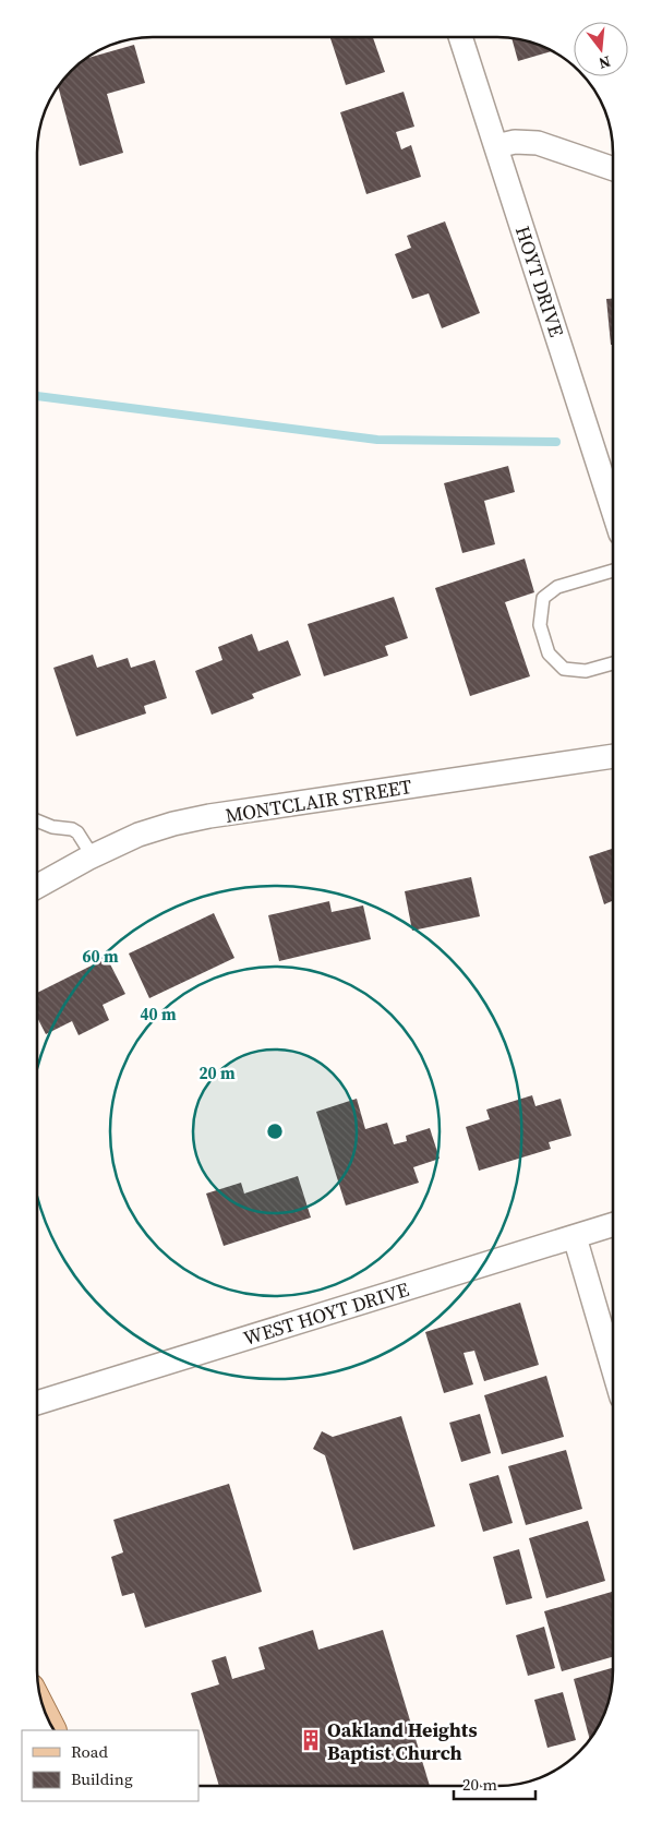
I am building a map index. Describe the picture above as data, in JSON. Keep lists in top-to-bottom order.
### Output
{
  "streets": {
    "street": ["HOYT DRIVE", "MONTCLAIR STREET", "WEST HOYT DRIVE"]
  },
  "places": {
    "building": ["Oakland Heights Baptist Church"]
  },
  "legend": ["Road", "Building"],
  "scale_bar": "20 m",
  "north": "bottom",
  "rings": ["60 m", "40 m", "20 m"]
}
